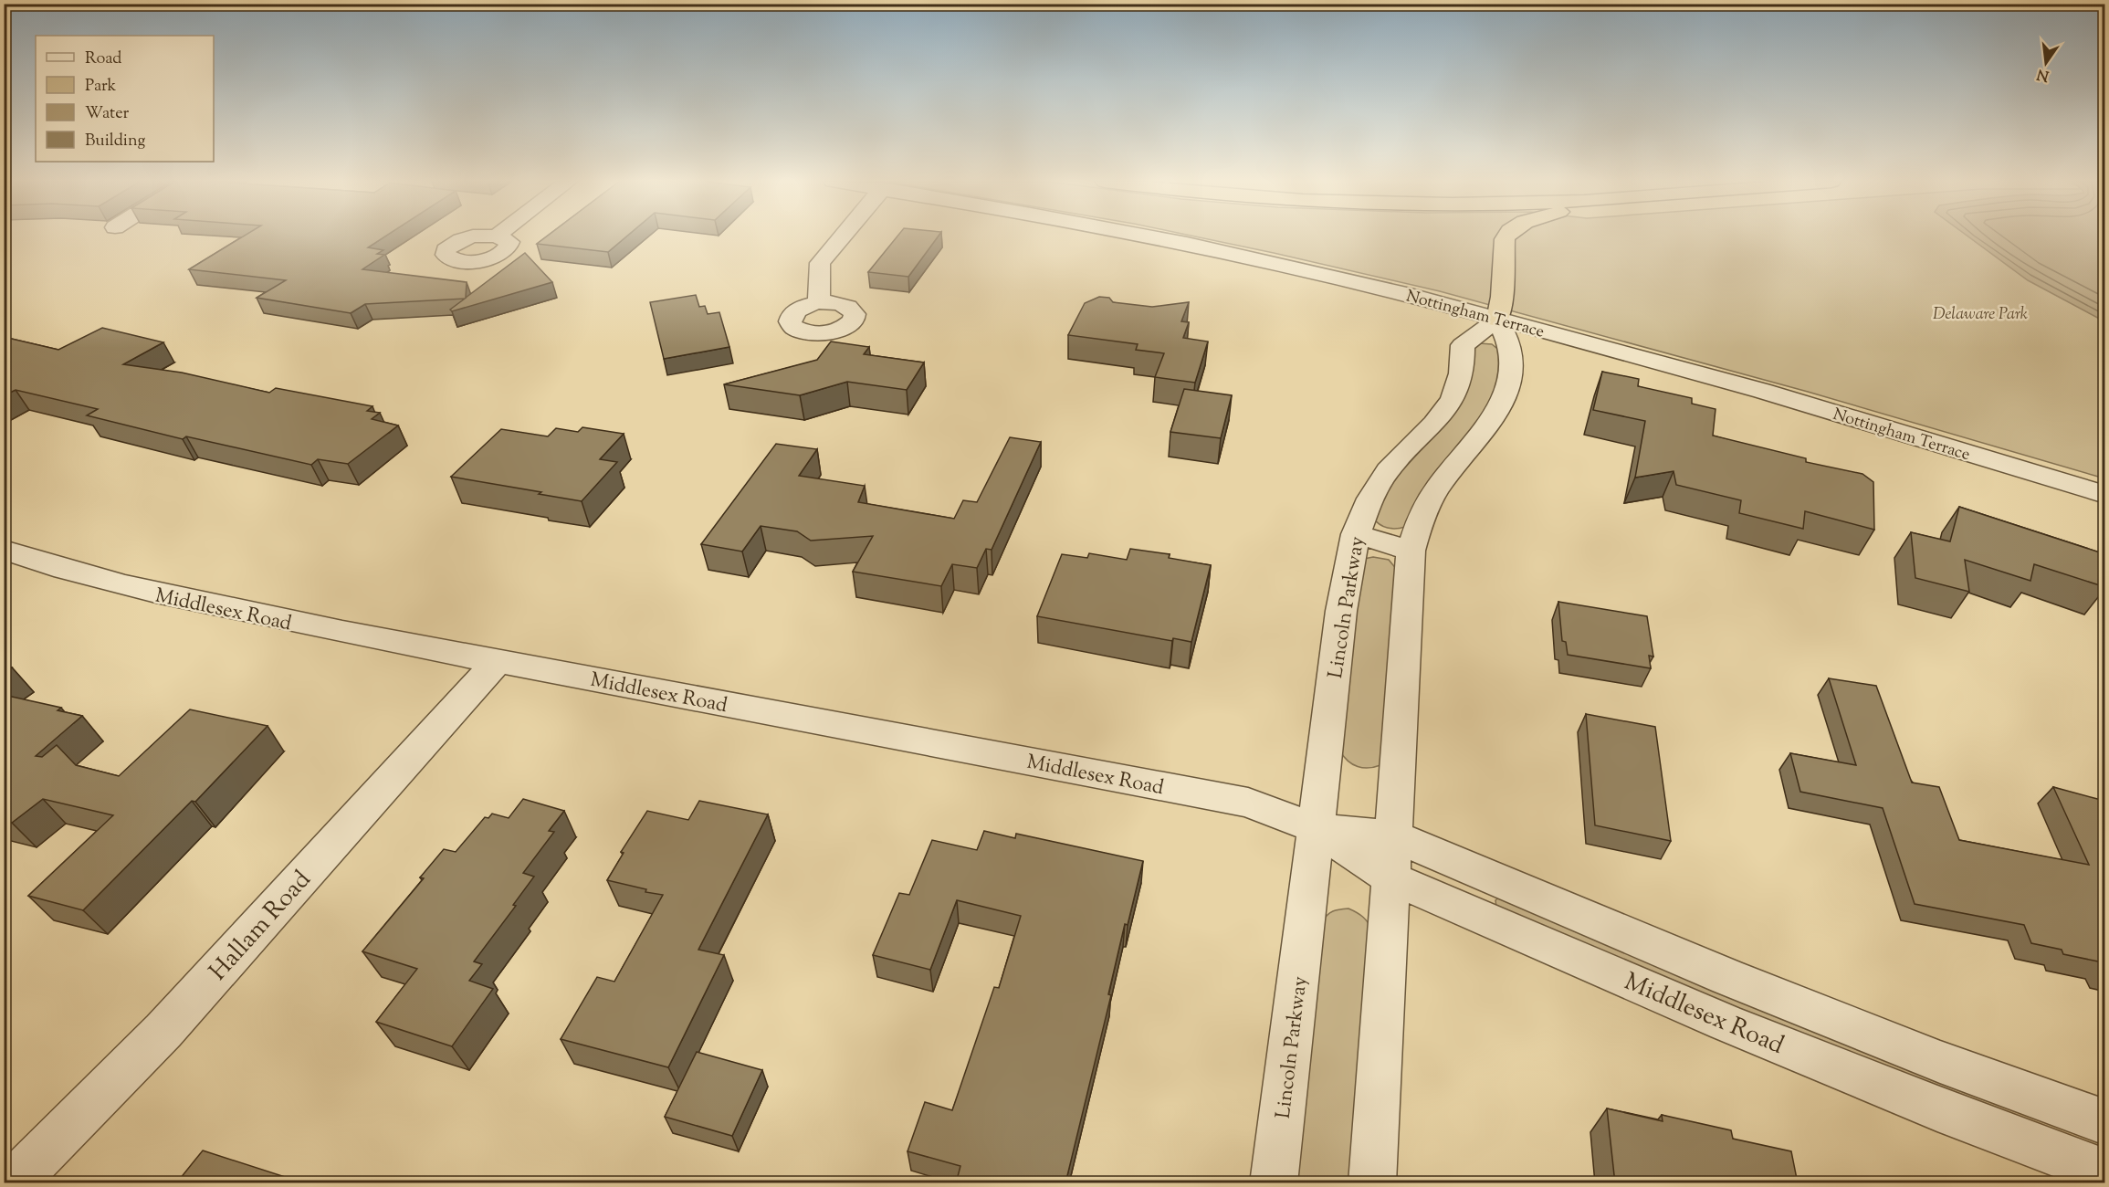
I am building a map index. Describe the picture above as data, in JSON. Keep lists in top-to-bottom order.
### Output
{
  "streets": {
    "street": [
      "Nottingham Terrace",
      "Lincoln Parkway",
      "Middlesex Road",
      "Hallam Road"
    ]
  },
  "crossings": [
    ["Nottingham Terrace", "Lincoln Parkway"],
    ["Lincoln Parkway", "Middlesex Road"],
    ["Middlesex Road", "Hallam Road"]
  ],
  "parks": ["Delaware Park"],
  "legend": [
    "Road",
    "Park",
    "Water",
    "Building"
  ],
  "north": "bottom"
}
